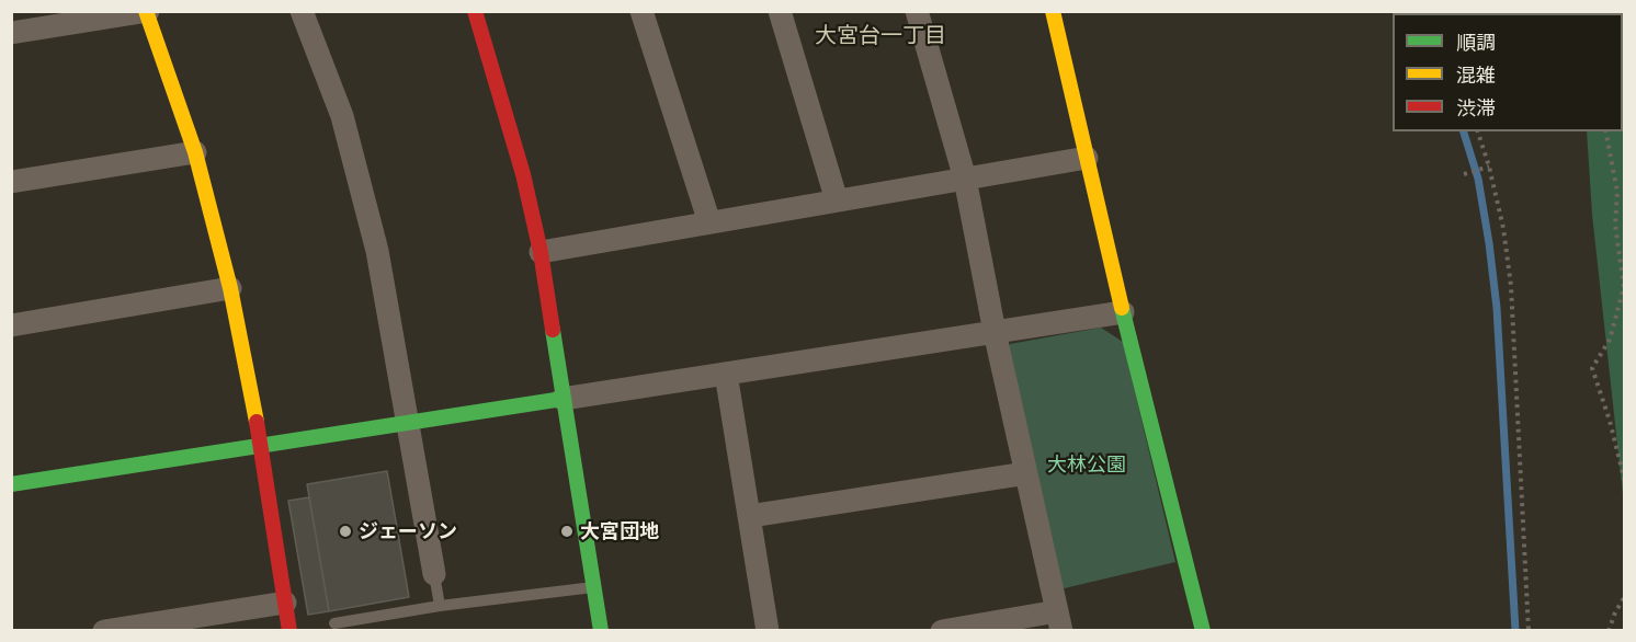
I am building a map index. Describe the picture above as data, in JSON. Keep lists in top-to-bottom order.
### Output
{
  "districts": ["大宮台一丁目"],
  "parks": ["大林公園"],
  "places": ["ジェーソン", "大宮団地"],
  "legend": ["順調", "混雑", "渋滞"]
}
